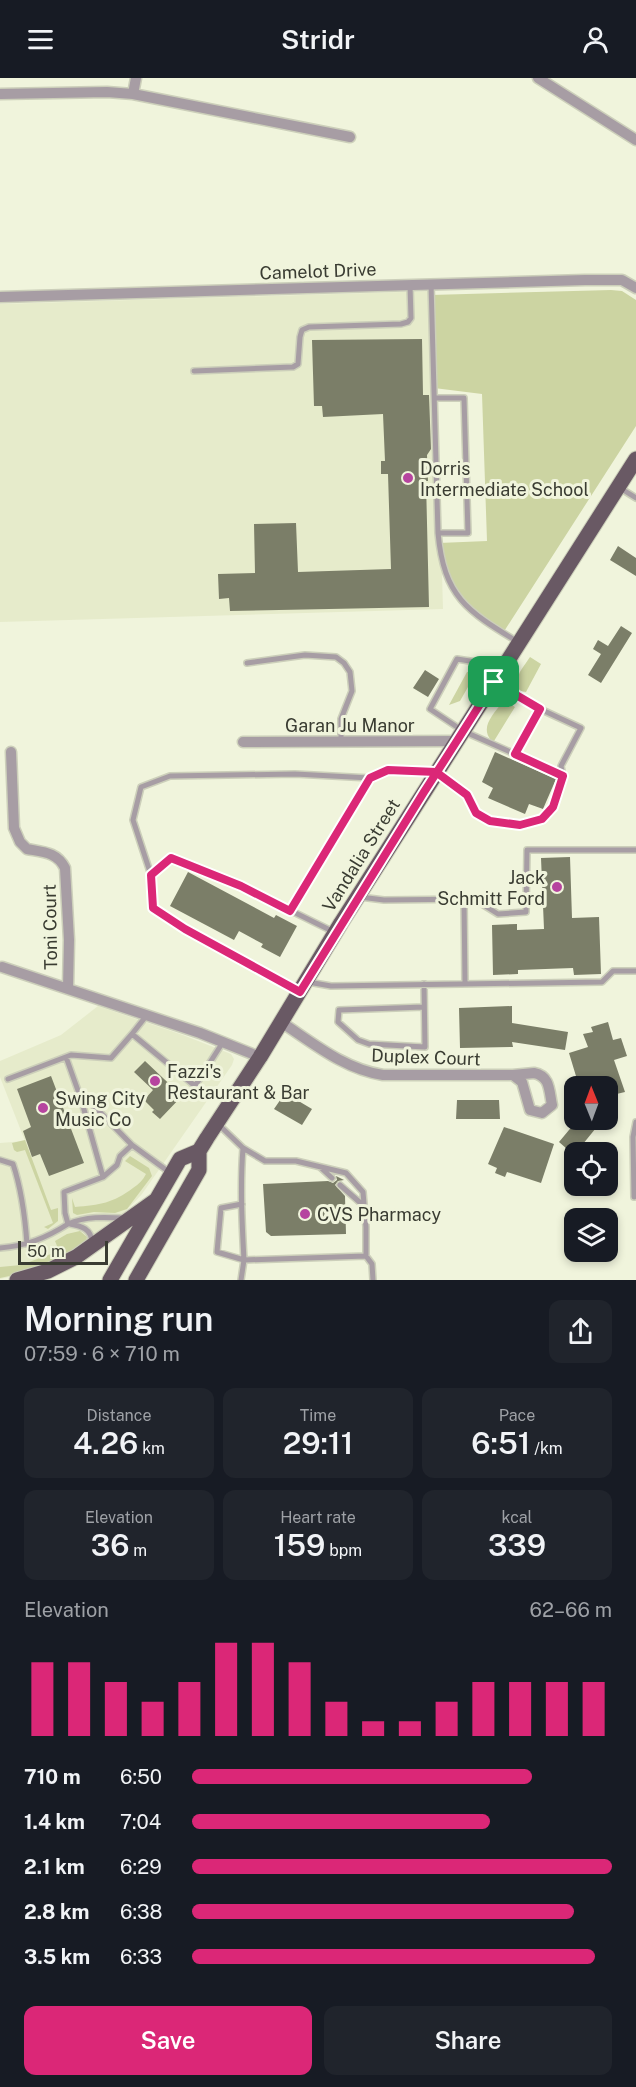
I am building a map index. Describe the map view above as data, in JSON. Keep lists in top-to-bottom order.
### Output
{
  "streets": {
    "main road": ["Vandalia Street"],
    "street": [
      "Camelot Drive",
      "Garan Ju Manor",
      "Toni Court",
      "Duplex Court"
    ]
  },
  "crossings": [
    ["Garan Ju Manor", "Vandalia Street"],
    ["Vandalia Street", "Toni Court"],
    ["Vandalia Street", "Duplex Court"]
  ],
  "places": [
    "Dorris Intermediate School",
    "Jack Schmitt Ford",
    "Fazzi's Restaurant & Bar",
    "Swing City Music Co",
    "CVS Pharmacy"
  ],
  "scale_bar": "50 m",
  "north": "top",
  "page": {
    "header": "Stridr",
    "scale": "50 m",
    "heading": ["Morning run", "07:59 · 6 × 710 m"],
    "stats": [
      ["Distance", "4.26 km"],
      ["Time", "29:11"],
      ["Pace", "6:51 /km"],
      ["Elevation", "36 m"],
      ["Heart rate", "159 bpm"],
      ["kcal", "339"]
    ],
    "chart": ["Elevation", "62–66 m"],
    "list": [
      {
        "name": "710 m",
        "note": "6:50"
      },
      {
        "name": "1.4 km",
        "note": "7:04"
      },
      {
        "name": "2.1 km",
        "note": "6:29"
      },
      {
        "name": "2.8 km",
        "note": "6:38"
      },
      {
        "name": "3.5 km",
        "note": "6:33"
      }
    ],
    "buttons": ["Save", "Share"]
  }
}
